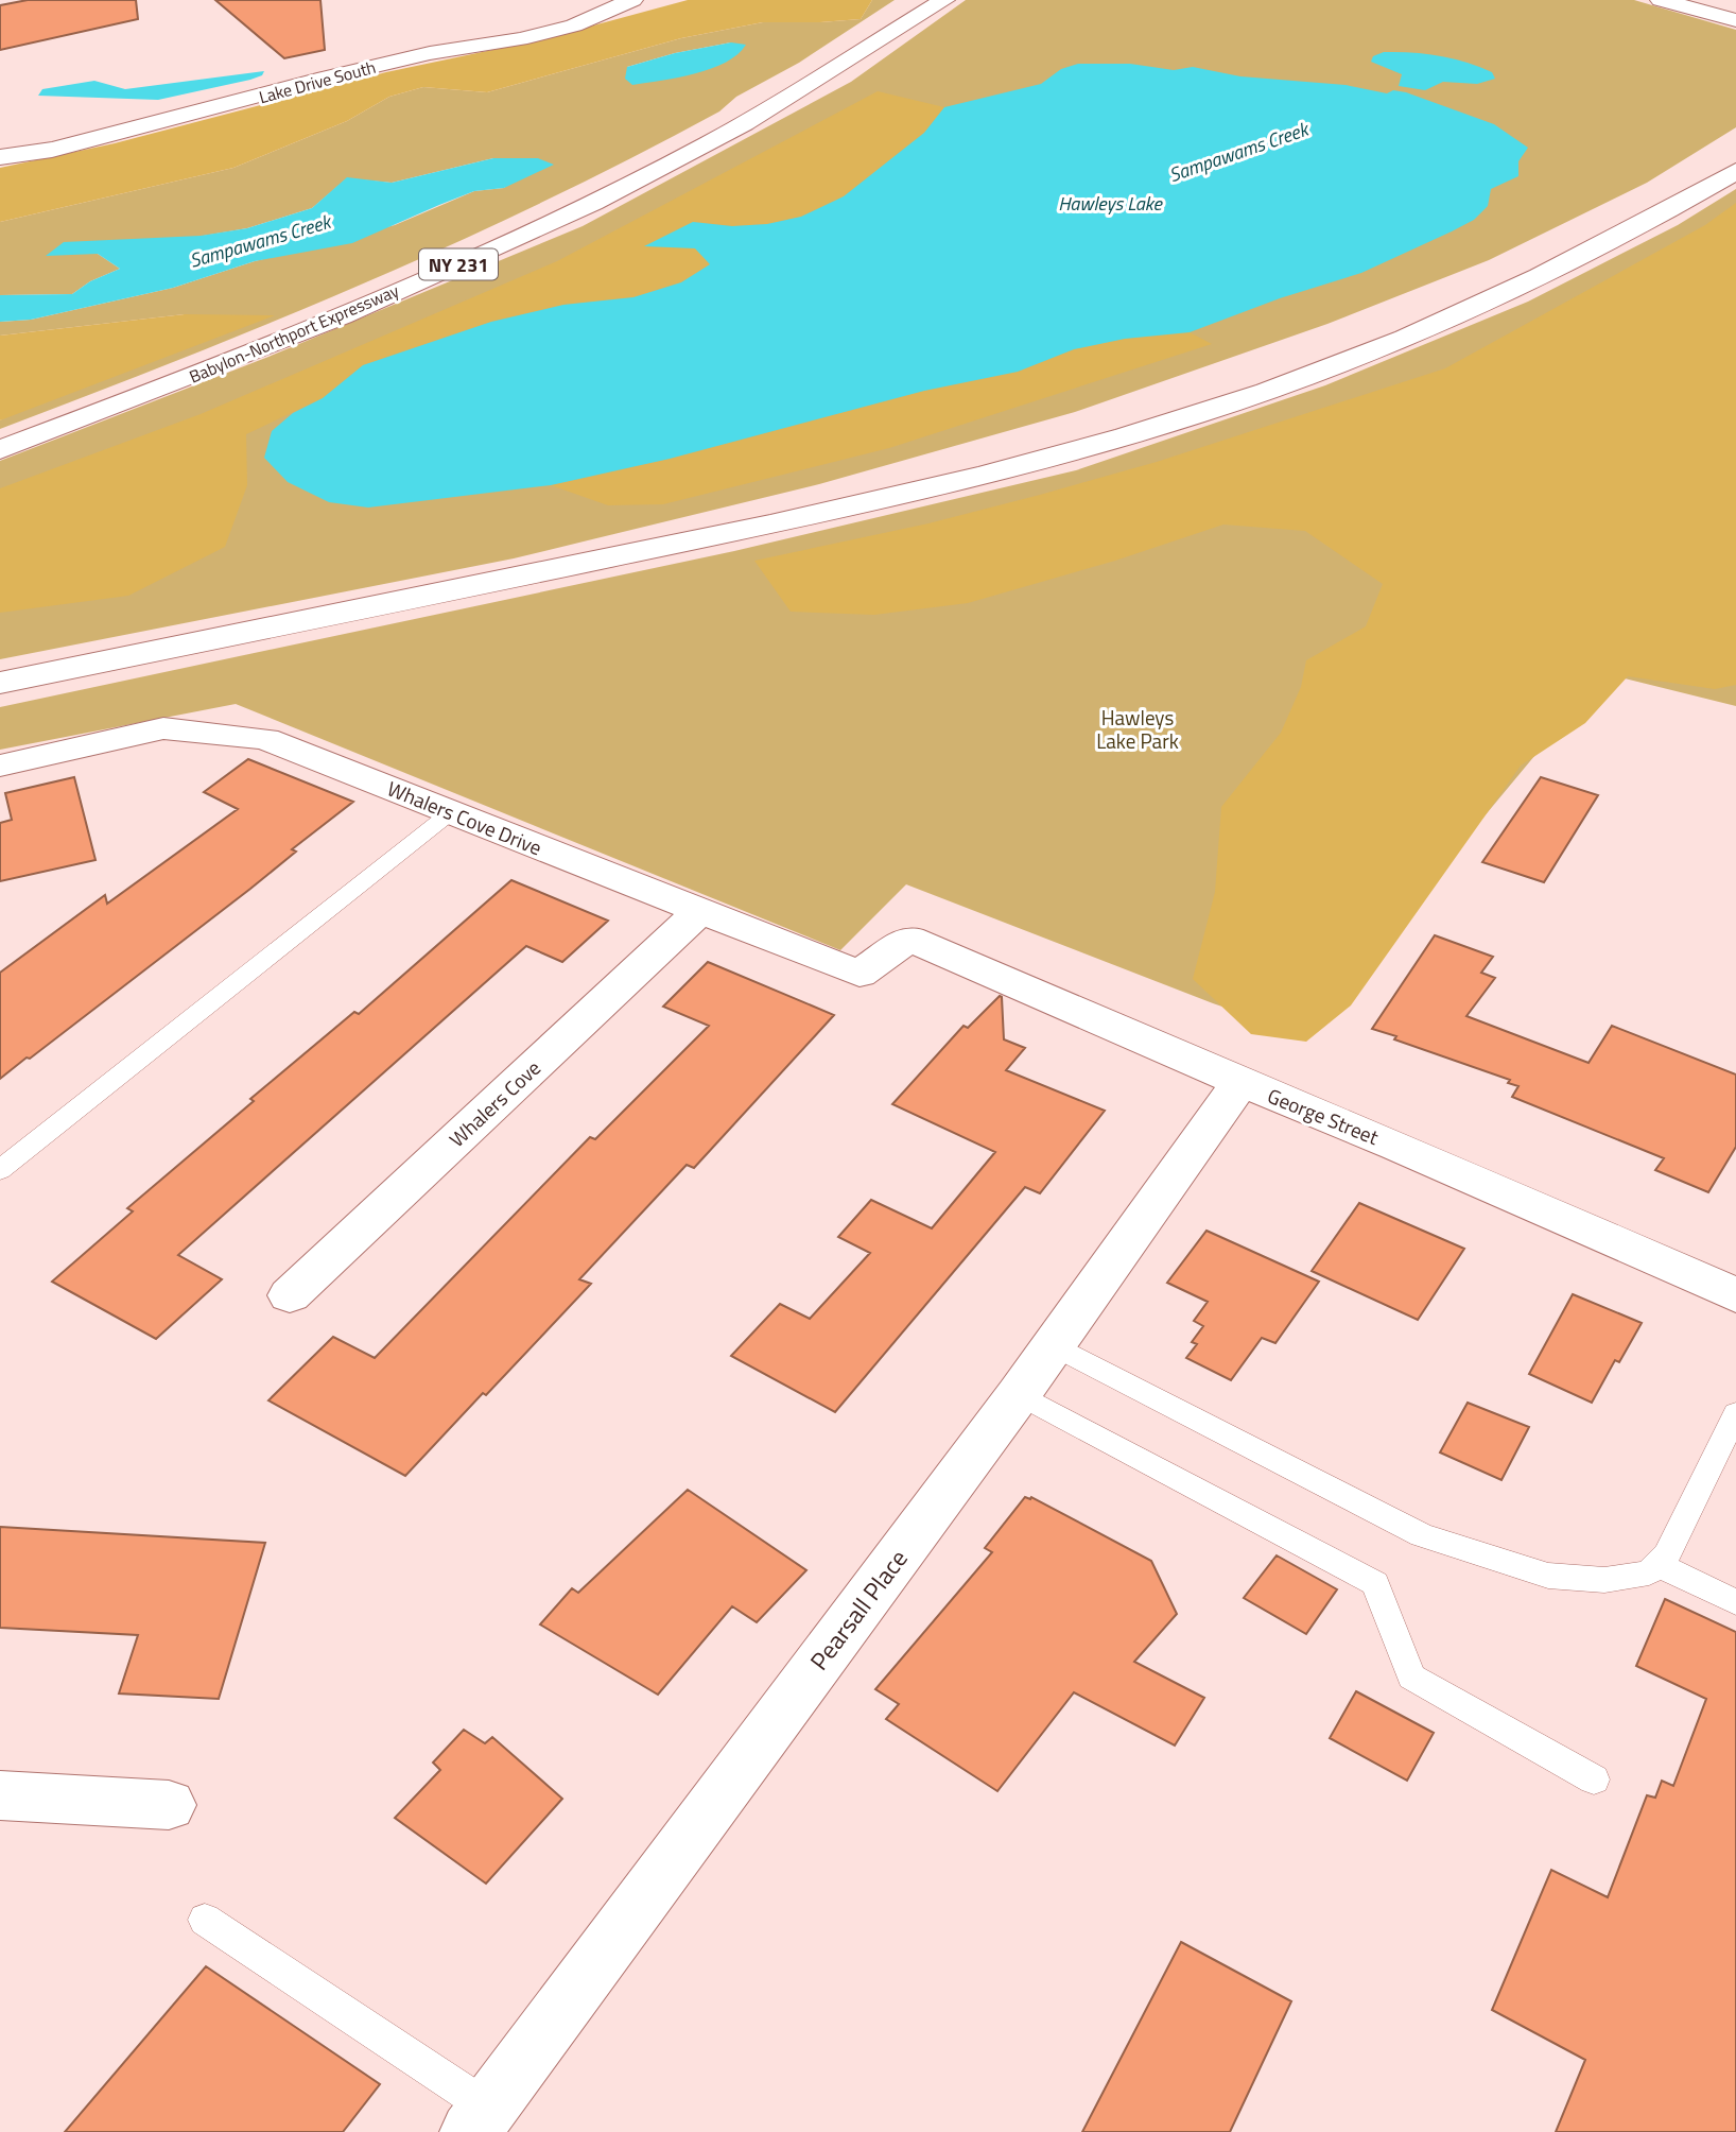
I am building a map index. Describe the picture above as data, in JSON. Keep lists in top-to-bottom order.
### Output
{
  "streets": {
    "main road": [
      "Lake Drive South",
      "NY 231",
      "Babylon-Northport Expressway",
      "Whalers Cove Drive",
      "Whalers Cove",
      "George Street",
      "Pearsall Place"
    ]
  },
  "crossings": [
    ["Whalers Cove Drive", "Whalers Cove"],
    ["Whalers Cove Drive", "George Street"],
    ["George Street", "Pearsall Place"]
  ],
  "water": ["Sampawams Creek", "Hawleys Lake"],
  "parks": ["Hawleys Lake Park"]
}
